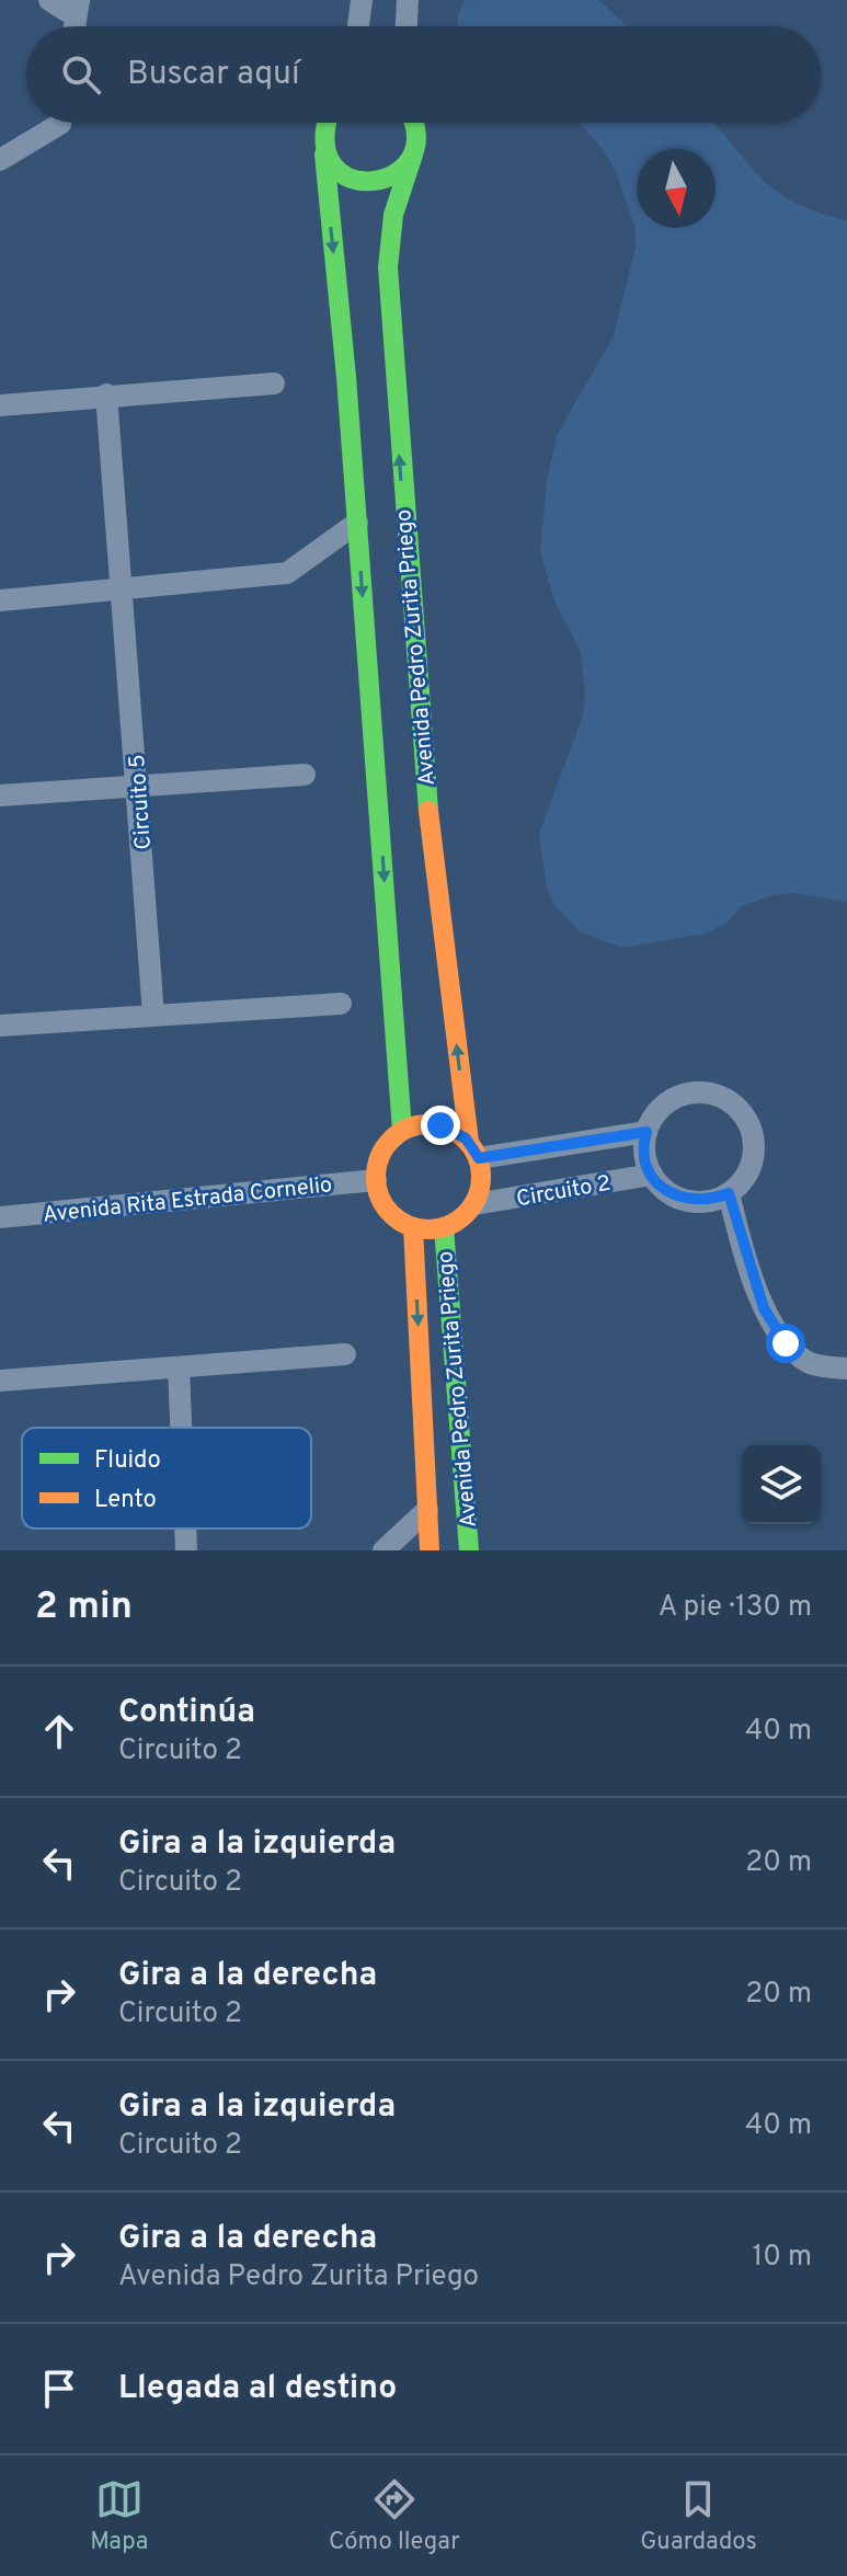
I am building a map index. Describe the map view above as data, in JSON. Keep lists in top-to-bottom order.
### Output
{
  "streets": {
    "street": [
      "Avenida Pedro Zurita Priego",
      "Circuito 5",
      "Circuito 2",
      "Avenida Rita Estrada Cornelio"
    ]
  },
  "crossings": [
    ["Avenida Pedro Zurita Priego", "Circuito 2"],
    ["Avenida Pedro Zurita Priego", "Avenida Rita Estrada Cornelio"],
    ["Circuito 2", "Avenida Rita Estrada Cornelio"]
  ],
  "legend": ["Fluido", "Lento"],
  "north": "bottom",
  "page": {
    "search": "Buscar aquí",
    "heading": ["2 min", "A pie · 130 m"],
    "list": [
      ["Continúa", "Circuito 2", "40 m"],
      ["Gira a la izquierda", "Circuito 2", "20 m"],
      ["Gira a la derecha", "Circuito 2", "20 m"],
      ["Gira a la izquierda", "Circuito 2", "40 m"],
      ["Gira a la derecha", "Avenida Pedro Zurita Priego", "10 m"],
      "Llegada al destino"
    ],
    "nav": ["Mapa", "Cómo llegar", "Guardados"]
  }
}
